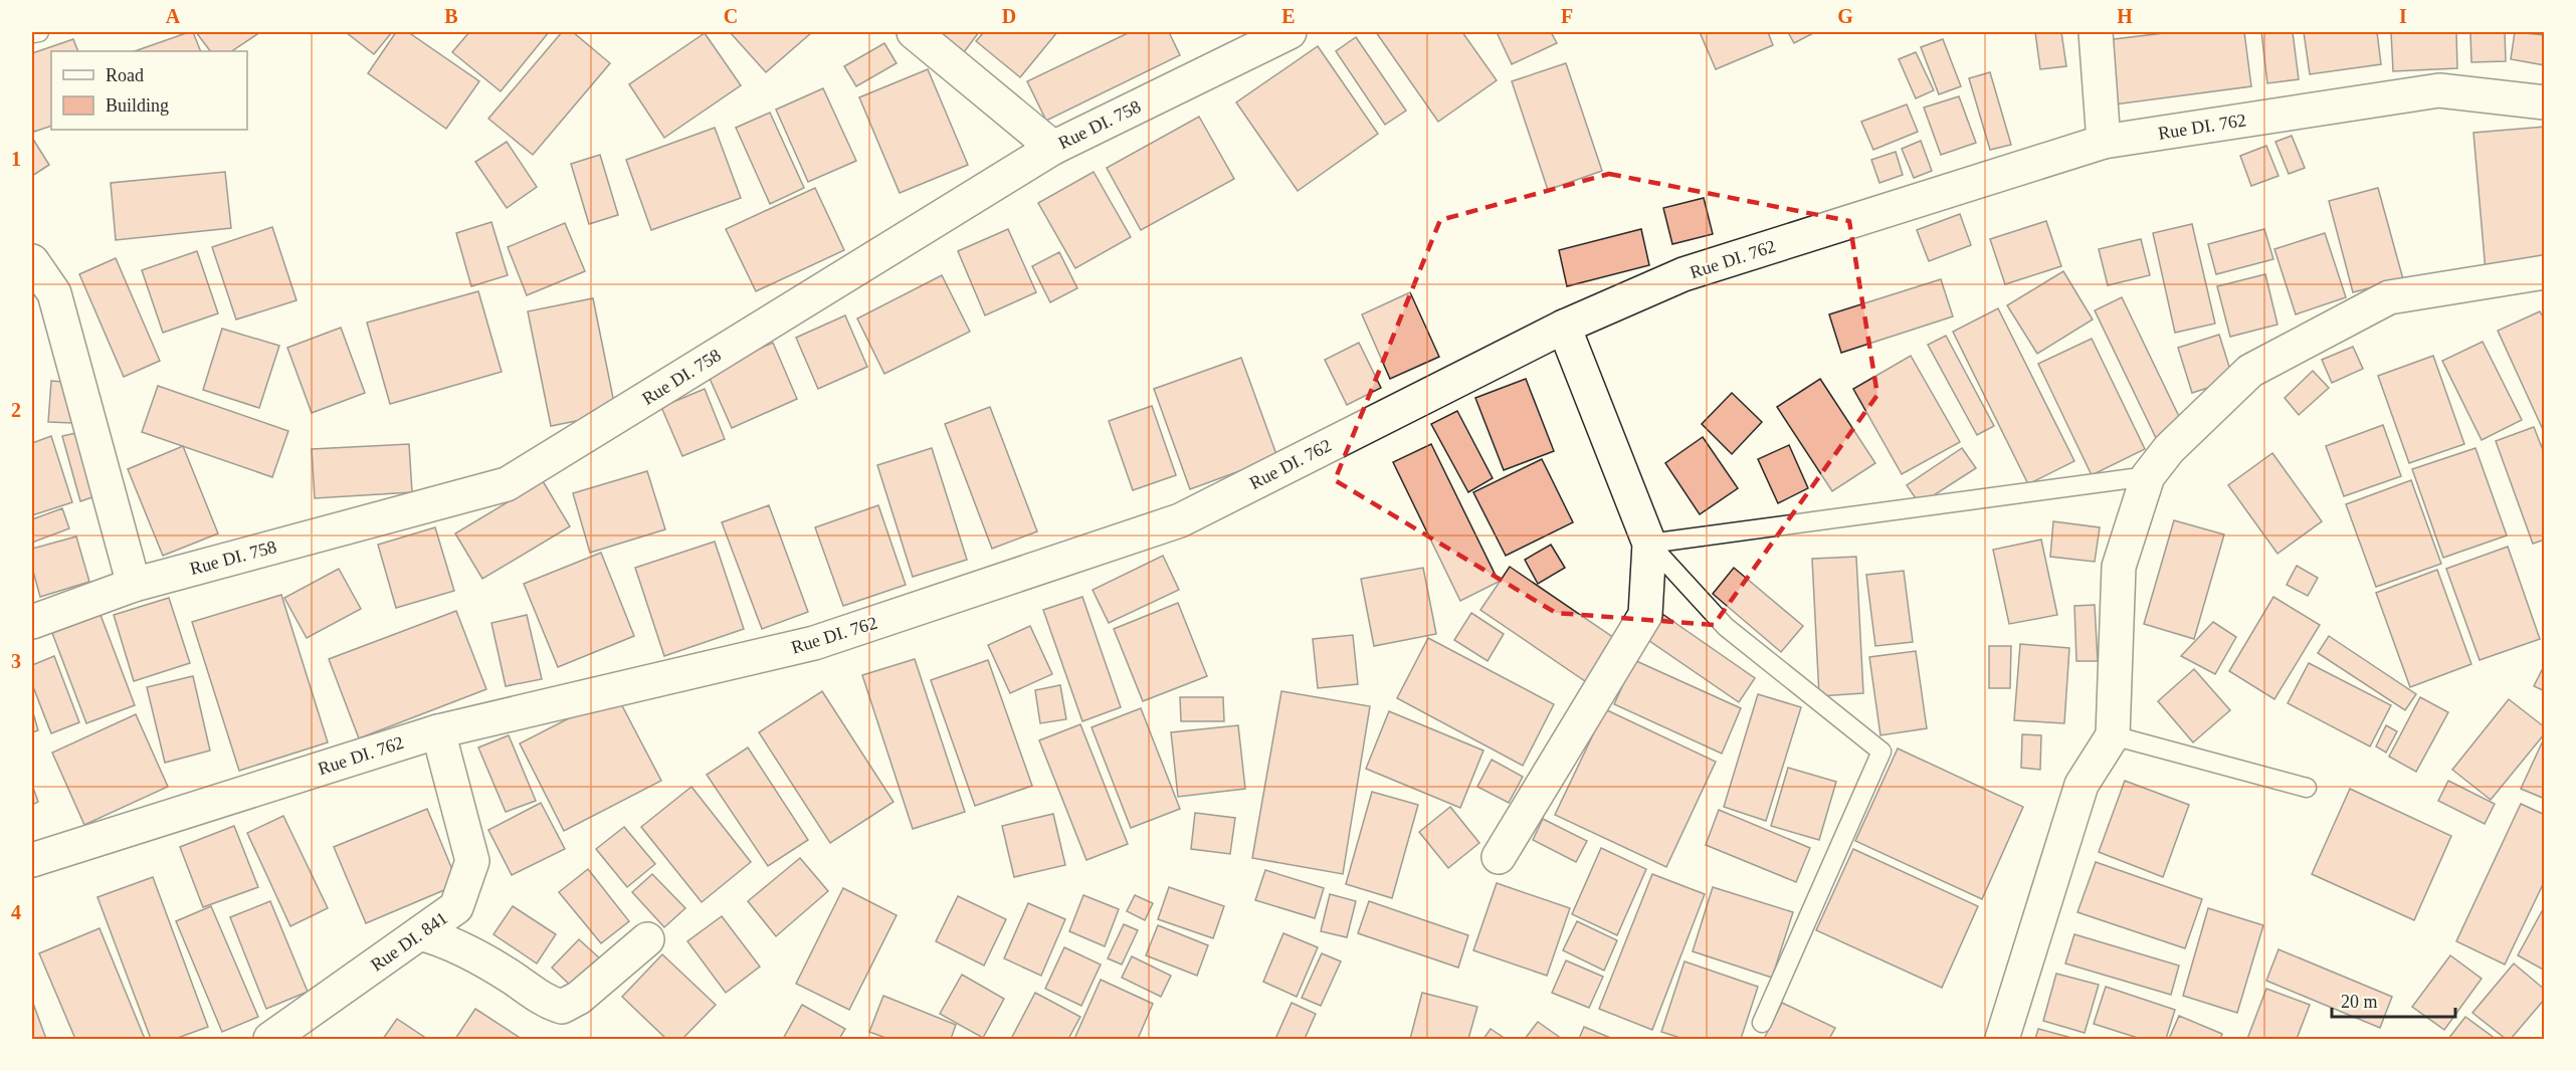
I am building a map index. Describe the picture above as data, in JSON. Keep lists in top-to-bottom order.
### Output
{
  "streets": {
    "street": ["Rue DI. 758", "Rue DI. 762", "Rue DI. 841"]
  },
  "crossings": [
    ["Rue DI. 762", "Rue DI. 841"]
  ],
  "legend": ["Road", "Building"],
  "scale_bar": "20 m",
  "grid": {
    "columns": [
      "A",
      "B",
      "C",
      "D",
      "E",
      "F",
      "G",
      "H",
      "I"
    ],
    "rows": [
      "1",
      "2",
      "3",
      "4"
    ]
  }
}
